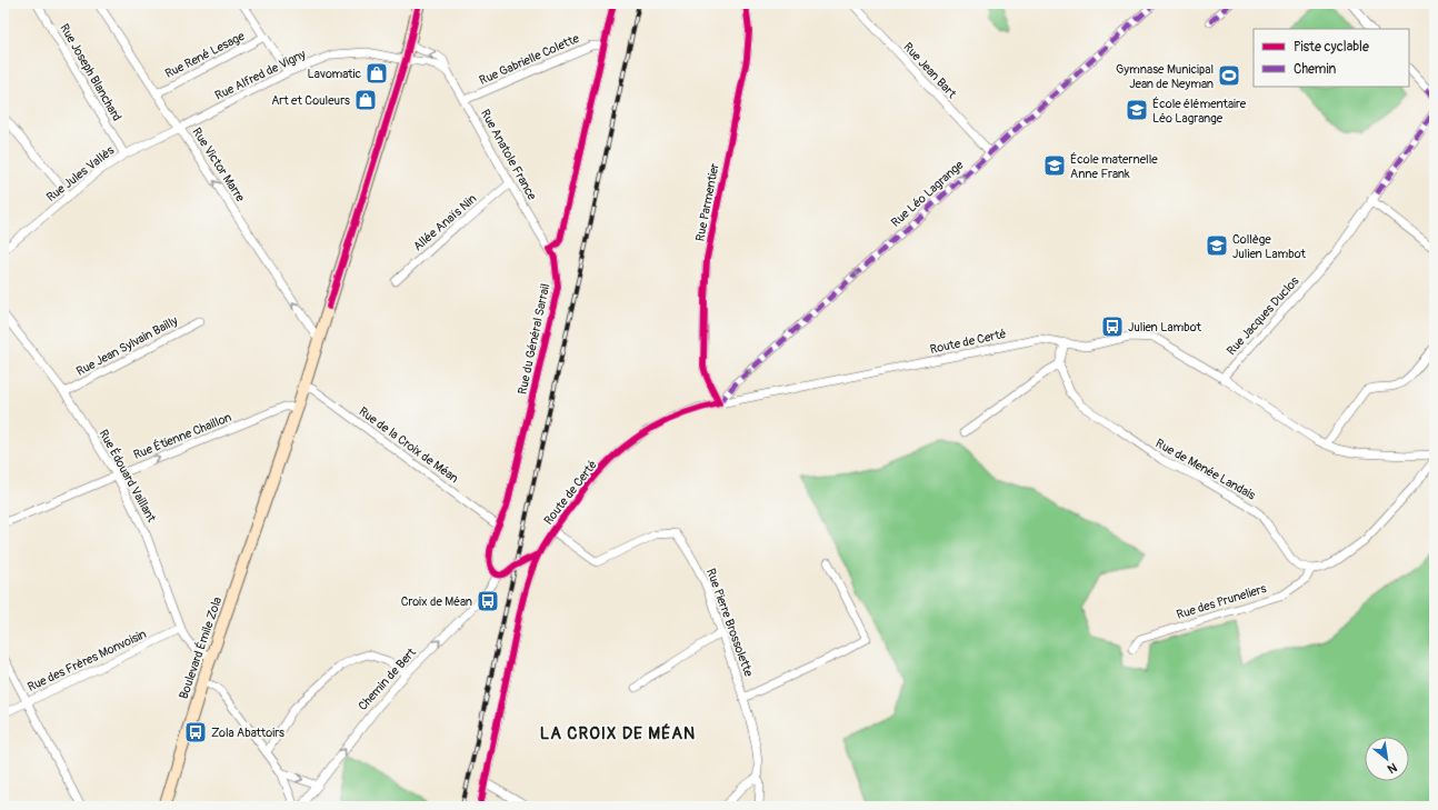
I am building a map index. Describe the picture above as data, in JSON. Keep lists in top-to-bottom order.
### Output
{
  "streets": {
    "main road": ["Boulevard Émile Zola"],
    "street": [
      "Rue René Lesage",
      "Rue Gabrielle Colette",
      "Rue Jean Bart",
      "Rue Joseph Blanchard",
      "Rue Alfred de Vigny",
      "Rue Anatole France",
      "Rue Victor Marre",
      "Rue Jules Vallès",
      "Rue Léo Lagrange",
      "Rue Parmentier",
      "Allée Anaïs Nin",
      "Rue Jacques Duclos",
      "Rue du Général Sarrail",
      "Route de Certé",
      "Rue Jean Sylvain Bailly",
      "Rue Étienne Chaillon",
      "Rue de la Croix de Méan",
      "Rue de Menée Landais",
      "Rue Édouard Vaillant",
      "Rue des Pruneliers",
      "Rue Pierre Brossolette",
      "Rue des Frères Monvoisin",
      "Chemin de Bert"
    ]
  },
  "crossings": [
    ["Rue René Lesage", "Rue Victor Marre"],
    ["Rue Gabrielle Colette", "Rue Anatole France"],
    ["Rue Jean Bart", "Rue Léo Lagrange"],
    ["Rue Joseph Blanchard", "Rue Jules Vallès"],
    ["Rue Alfred de Vigny", "Rue Victor Marre"],
    ["Rue Alfred de Vigny", "Rue Jules Vallès"],
    ["Rue Alfred de Vigny", "Boulevard Émile Zola"],
    ["Rue Anatole France", "Allée Anaïs Nin"],
    ["Rue Anatole France", "Rue du Général Sarrail"],
    ["Rue Anatole France", "Boulevard Émile Zola"],
    ["Rue Victor Marre", "Rue Jules Vallès"],
    ["Rue Victor Marre", "Boulevard Émile Zola"],
    ["Rue Léo Lagrange", "Rue Parmentier"],
    ["Rue Léo Lagrange", "Route de Certé"],
    ["Rue Parmentier", "Route de Certé"],
    ["Rue Jacques Duclos", "Route de Certé"],
    ["Rue du Général Sarrail", "Rue de la Croix de Méan"],
    ["Rue du Général Sarrail", "Chemin de Bert"],
    ["Route de Certé", "Rue Pierre Brossolette"],
    ["Rue Jean Sylvain Bailly", "Rue Édouard Vaillant"],
    ["Rue Étienne Chaillon", "Rue Édouard Vaillant"],
    ["Rue Étienne Chaillon", "Boulevard Émile Zola"],
    ["Rue de la Croix de Méan", "Boulevard Émile Zola"],
    ["Rue de Menée Landais", "Rue des Pruneliers"],
    ["Rue Édouard Vaillant", "Boulevard Émile Zola"],
    ["Rue Édouard Vaillant", "Rue des Frères Monvoisin"]
  ],
  "one_way": [
    "Rue Victor Marre",
    "Rue Léo Lagrange",
    "Rue Étienne Chaillon",
    "Chemin de Bert"
  ],
  "districts": ["LA CROIX DE MÉAN"],
  "places": {
    "shop": ["Lavomatic", "Art et Couleurs"],
    "sports": ["Gymnase Municipal Jean de Neyman"],
    "school or university": ["École élémentaire Léo Lagrange", "École maternelle Anne Frank", "Collège Julien Lambot"],
    "bus stop": ["Julien Lambot", "Croix de Méan", "Zola Abattoirs"]
  },
  "legend": ["Piste cyclable", "Chemin"],
  "north": "bottom right"
}
